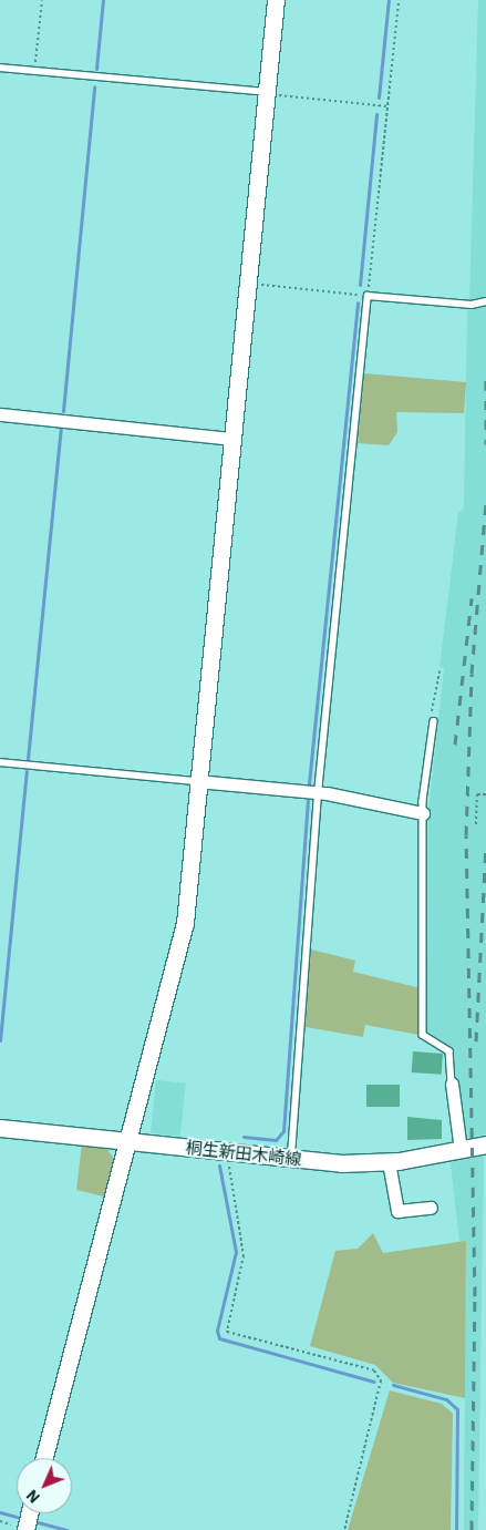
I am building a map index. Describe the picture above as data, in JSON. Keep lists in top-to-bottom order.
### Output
{
  "streets": {
    "street": ["桐生新田木崎線"]
  },
  "north": "bottom left"
}
